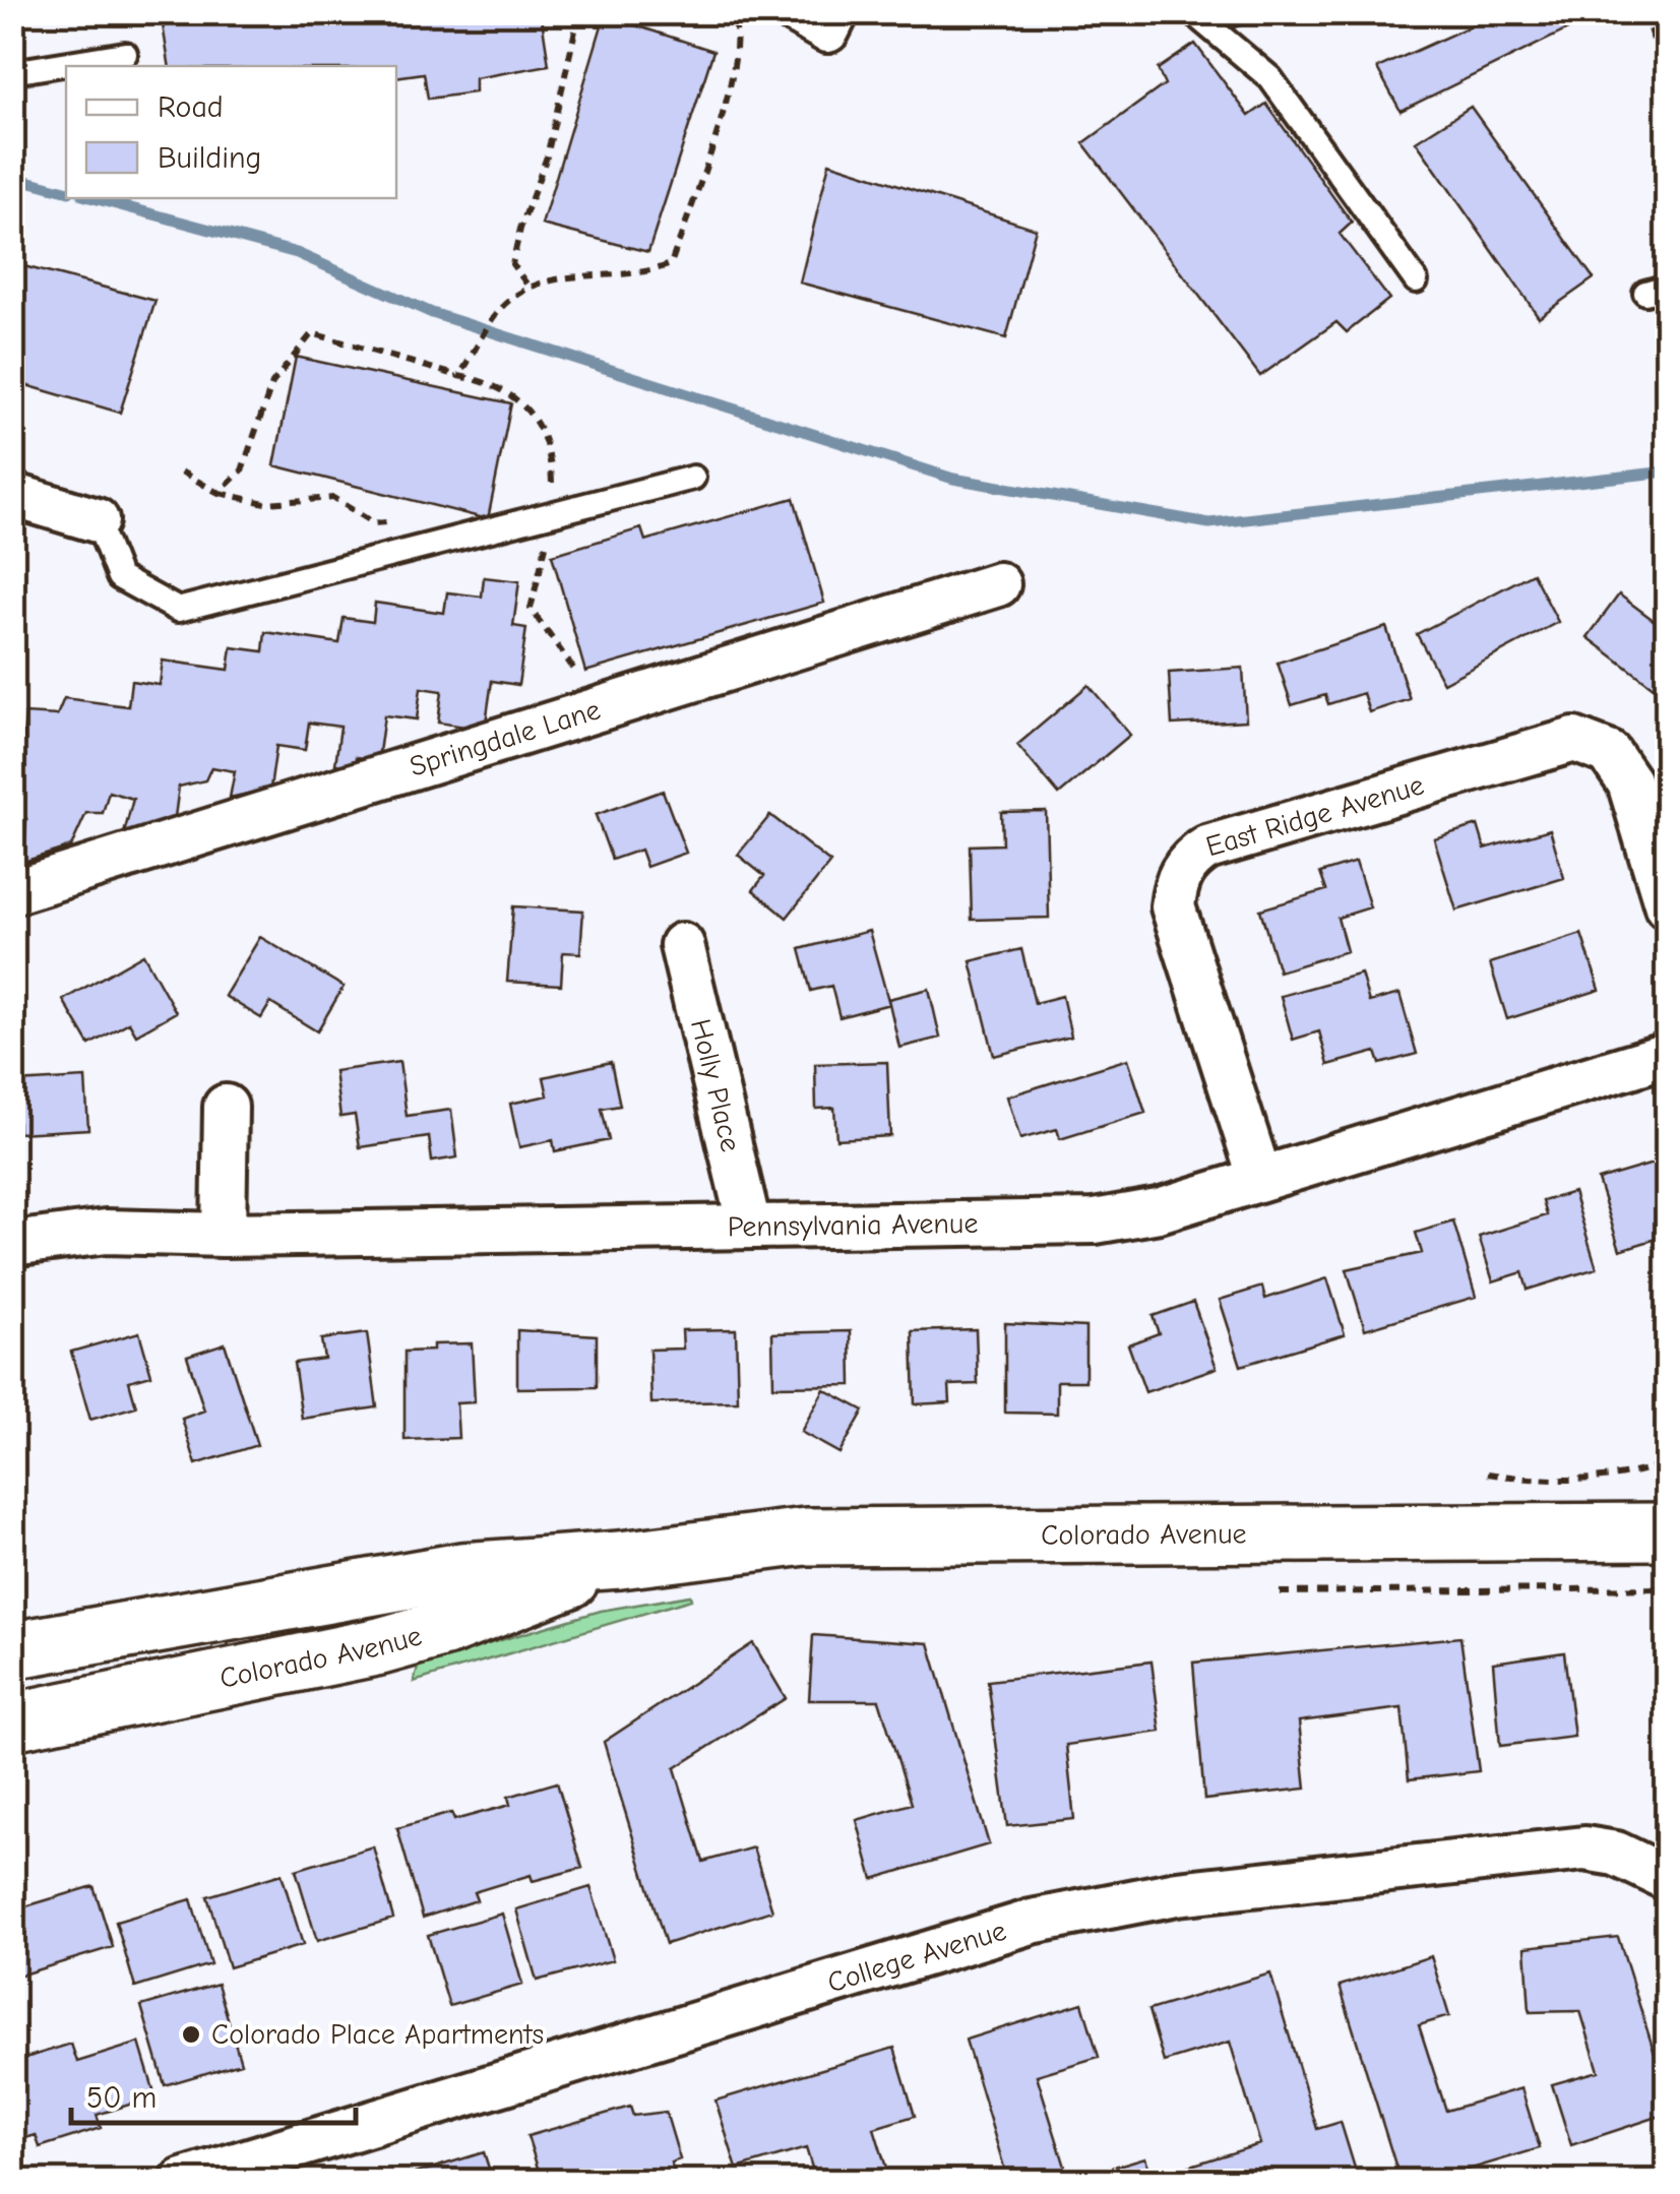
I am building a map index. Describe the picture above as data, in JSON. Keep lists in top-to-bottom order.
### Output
{
  "streets": {
    "main road": ["Colorado Avenue"],
    "street": [
      "Springdale Lane",
      "East Ridge Avenue",
      "Holly Place",
      "Pennsylvania Avenue",
      "College Avenue"
    ]
  },
  "crossings": [
    ["East Ridge Avenue", "Pennsylvania Avenue"],
    ["Holly Place", "Pennsylvania Avenue"]
  ],
  "places": ["Colorado Place Apartments"],
  "legend": ["Road", "Building"],
  "scale_bar": "50 m"
}
